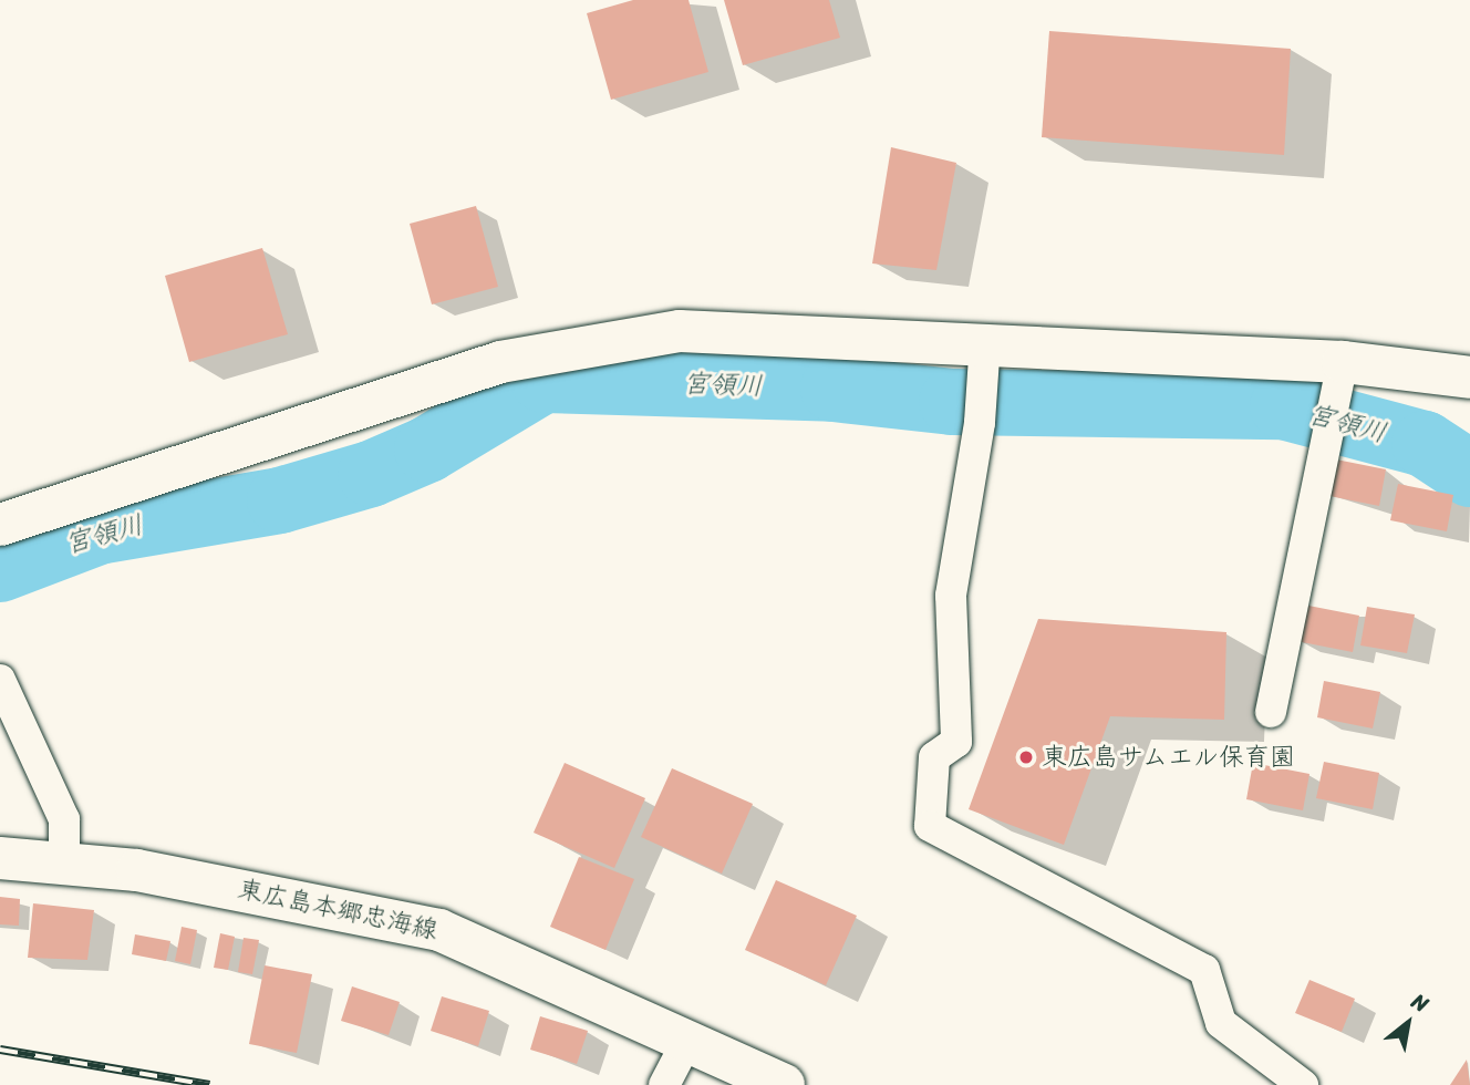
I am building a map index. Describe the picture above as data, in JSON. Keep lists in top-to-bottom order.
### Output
{
  "streets": {
    "street": ["東広島本郷忠海線"]
  },
  "water": ["宮領川"],
  "places": ["東広島サムエル保育園"],
  "north": "top right"
}
